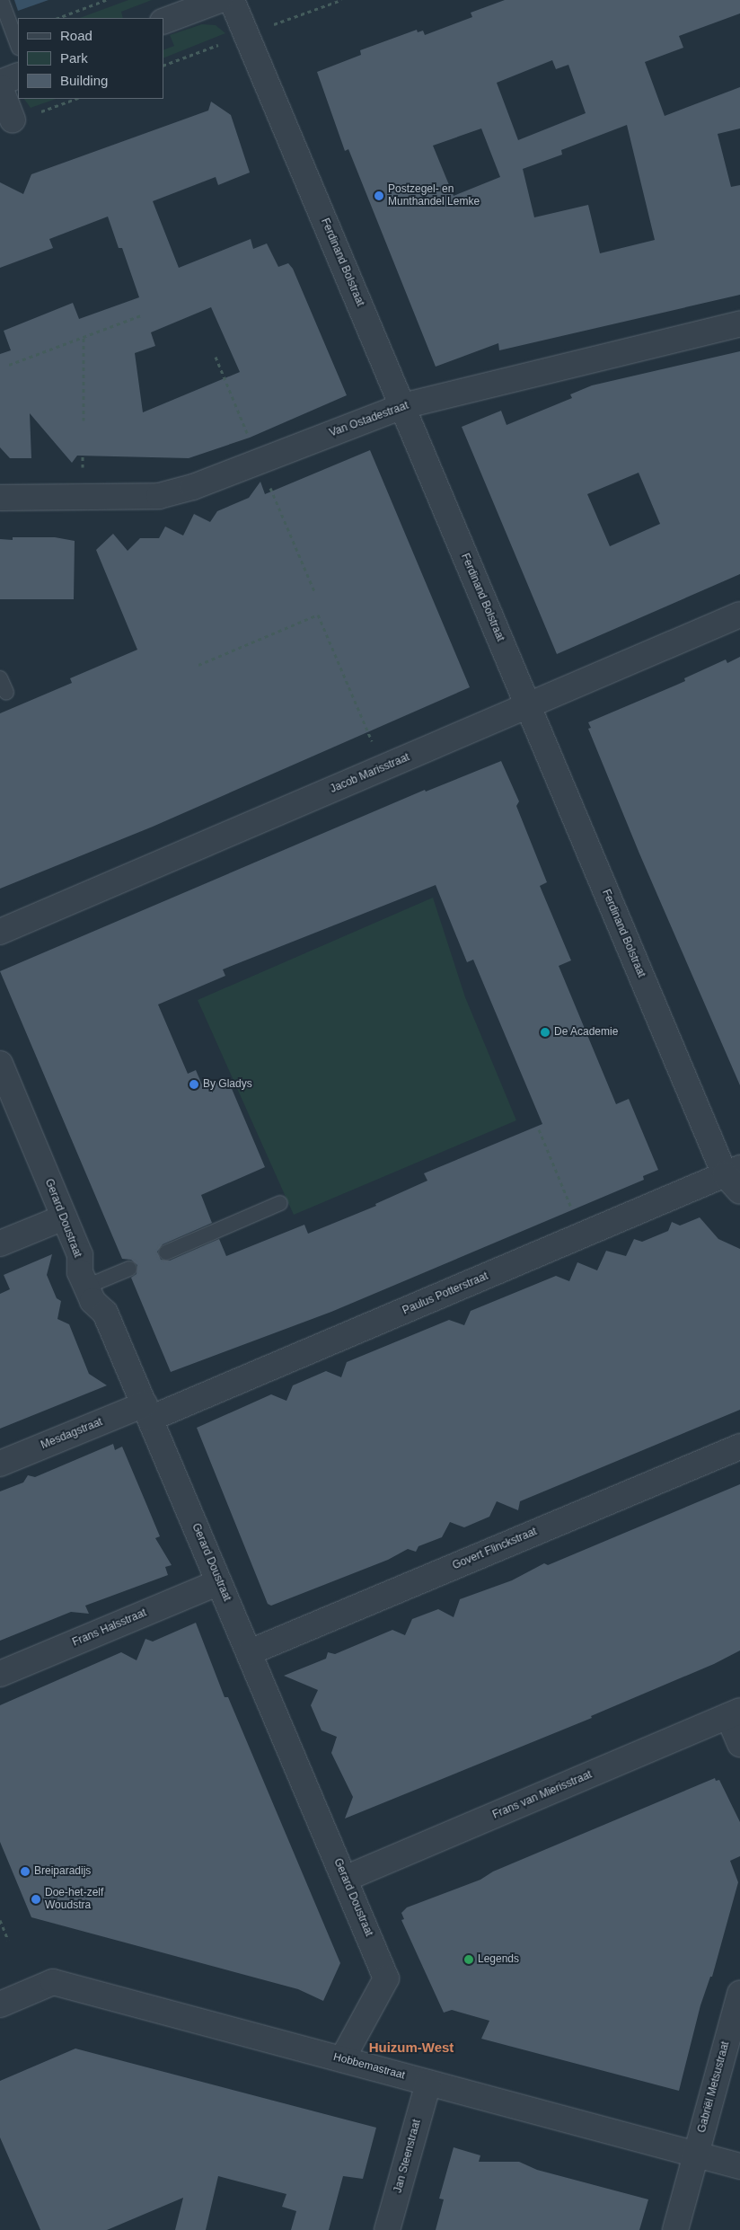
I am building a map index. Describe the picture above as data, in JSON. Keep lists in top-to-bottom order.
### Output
{
  "streets": {
    "street": [
      "Ferdinand Bolstraat",
      "Van Ostadestraat",
      "Jacob Marisstraat",
      "Gerard Doustraat",
      "Paulus Potterstraat",
      "Mesdagstraat",
      "Govert Flinckstraat",
      "Frans Halsstraat",
      "Frans van Mierisstraat",
      "Hobbemastraat",
      "Gabriël Metsustraat",
      "Jan Steenstraat"
    ]
  },
  "crossings": [
    ["Ferdinand Bolstraat", "Van Ostadestraat"],
    ["Ferdinand Bolstraat", "Jacob Marisstraat"],
    ["Ferdinand Bolstraat", "Paulus Potterstraat"],
    ["Gerard Doustraat", "Paulus Potterstraat"],
    ["Gerard Doustraat", "Mesdagstraat"],
    ["Gerard Doustraat", "Govert Flinckstraat"],
    ["Gerard Doustraat", "Frans Halsstraat"],
    ["Gerard Doustraat", "Frans van Mierisstraat"],
    ["Gerard Doustraat", "Hobbemastraat"],
    ["Paulus Potterstraat", "Mesdagstraat"],
    ["Hobbemastraat", "Gabriël Metsustraat"],
    ["Hobbemastraat", "Jan Steenstraat"]
  ],
  "districts": ["Huizum-West"],
  "places": [
    "Postzegel- en Munthandel Lemke",
    "De Academie",
    "By Gladys",
    "Breiparadijs",
    "Doe-het-zelf Woudstra",
    "Legends"
  ],
  "legend": ["Road", "Park", "Building"]
}
